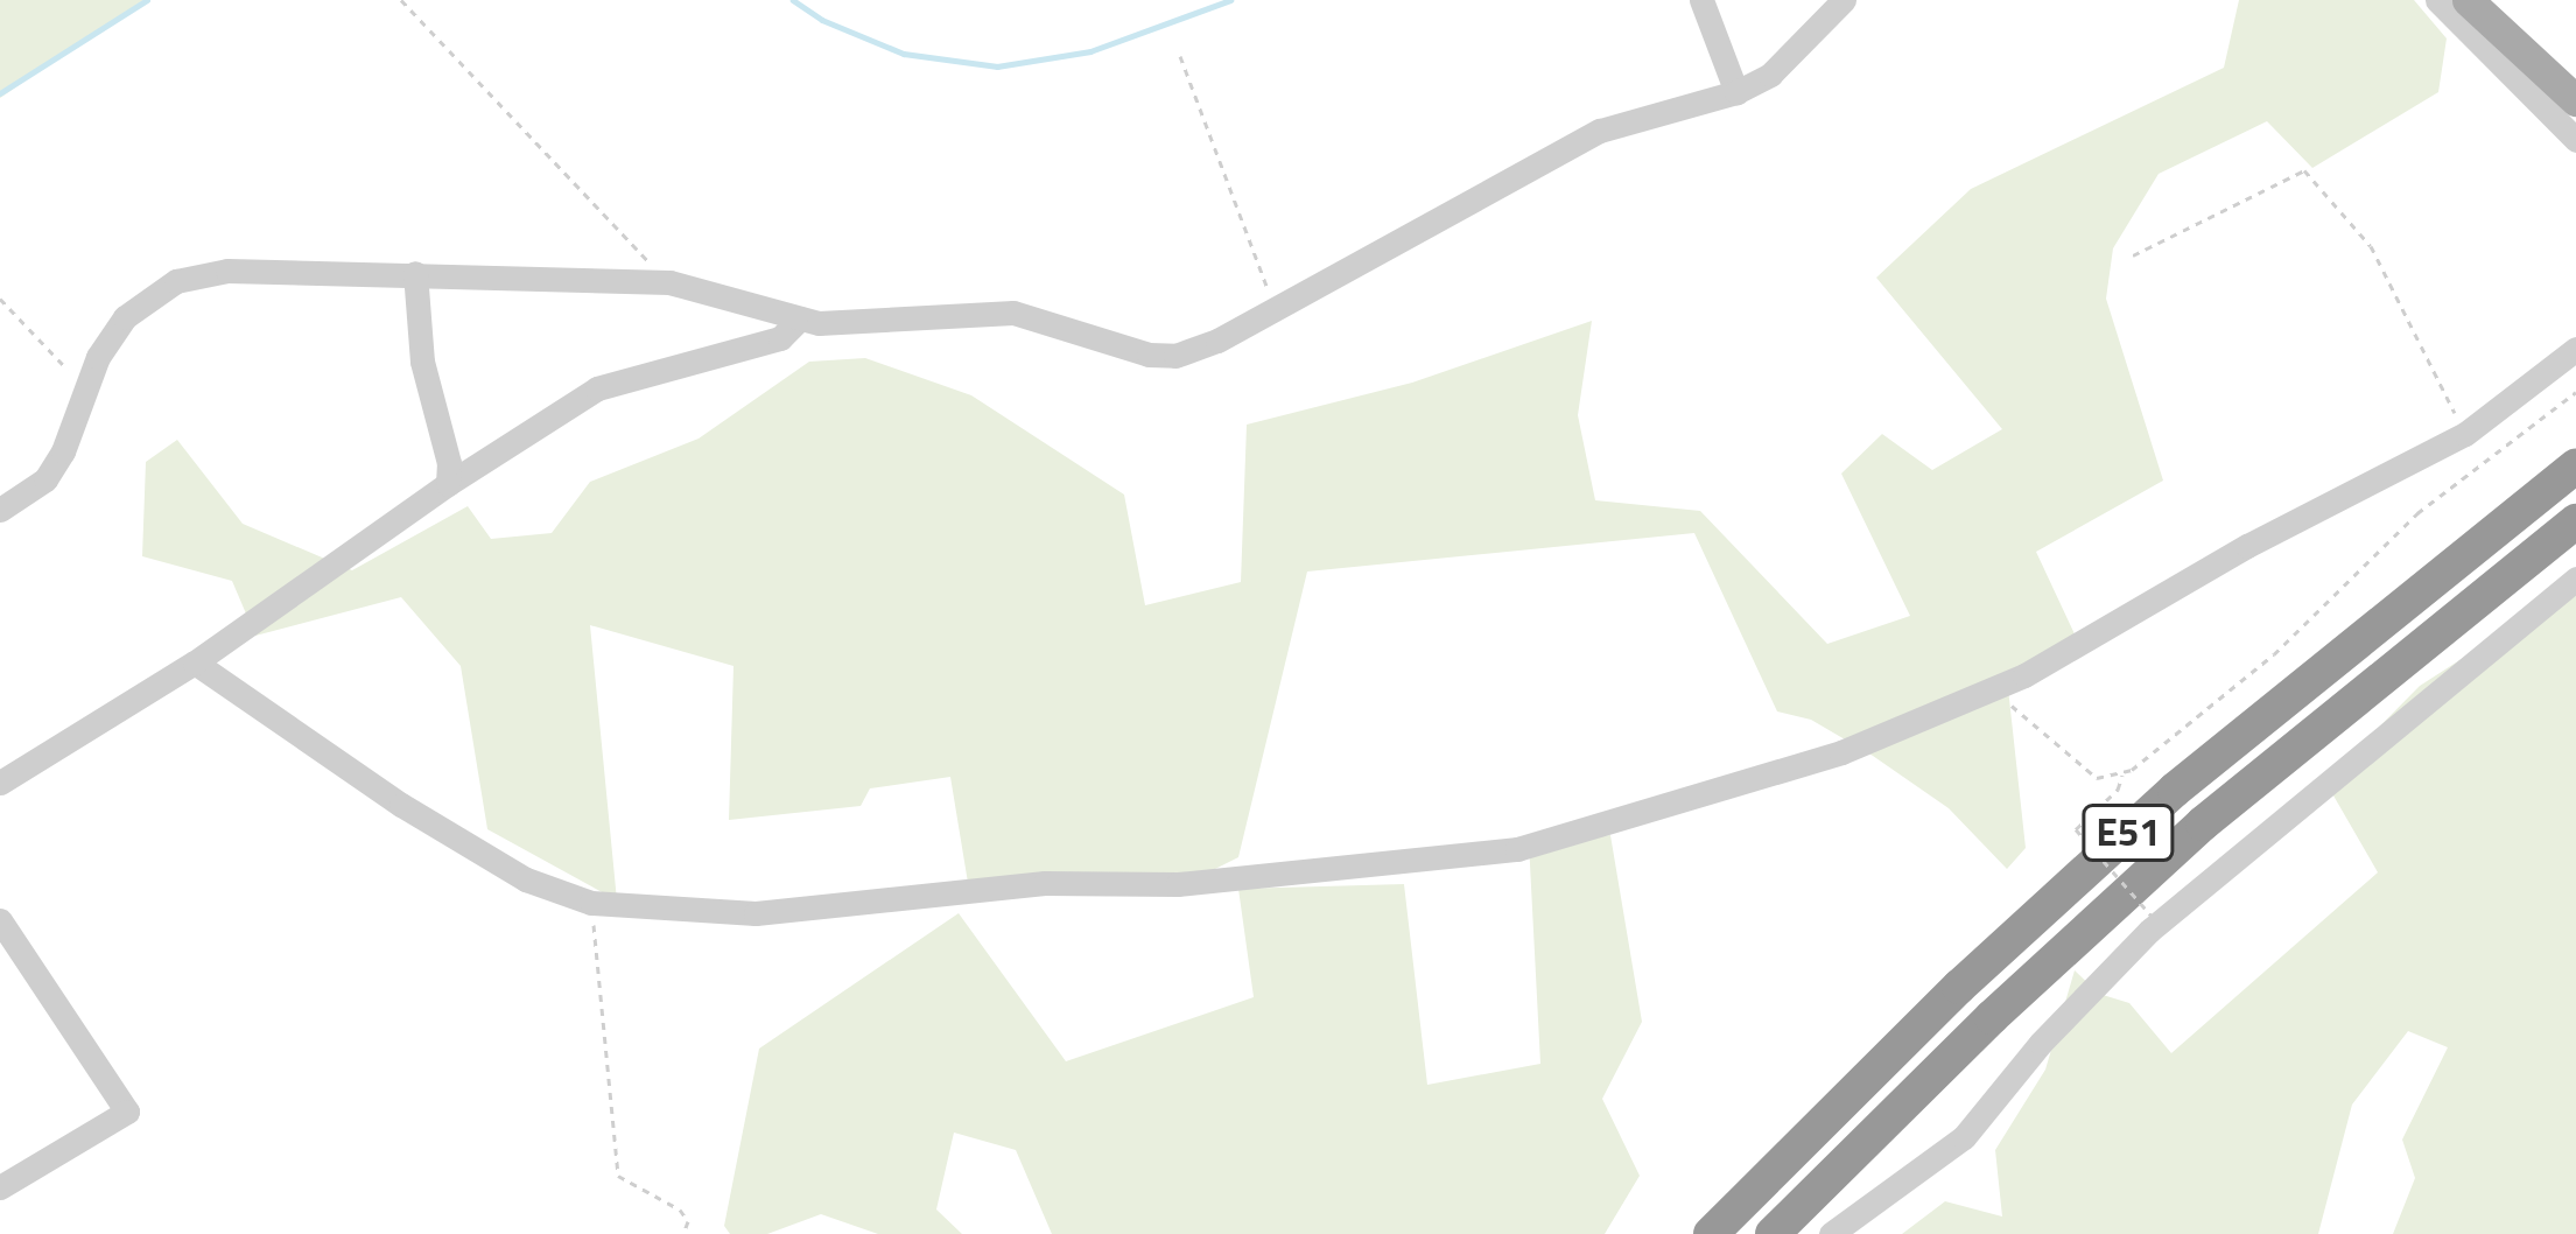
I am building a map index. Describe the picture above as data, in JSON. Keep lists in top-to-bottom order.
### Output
{
  "streets": {
    "highway": ["E51"]
  }
}
